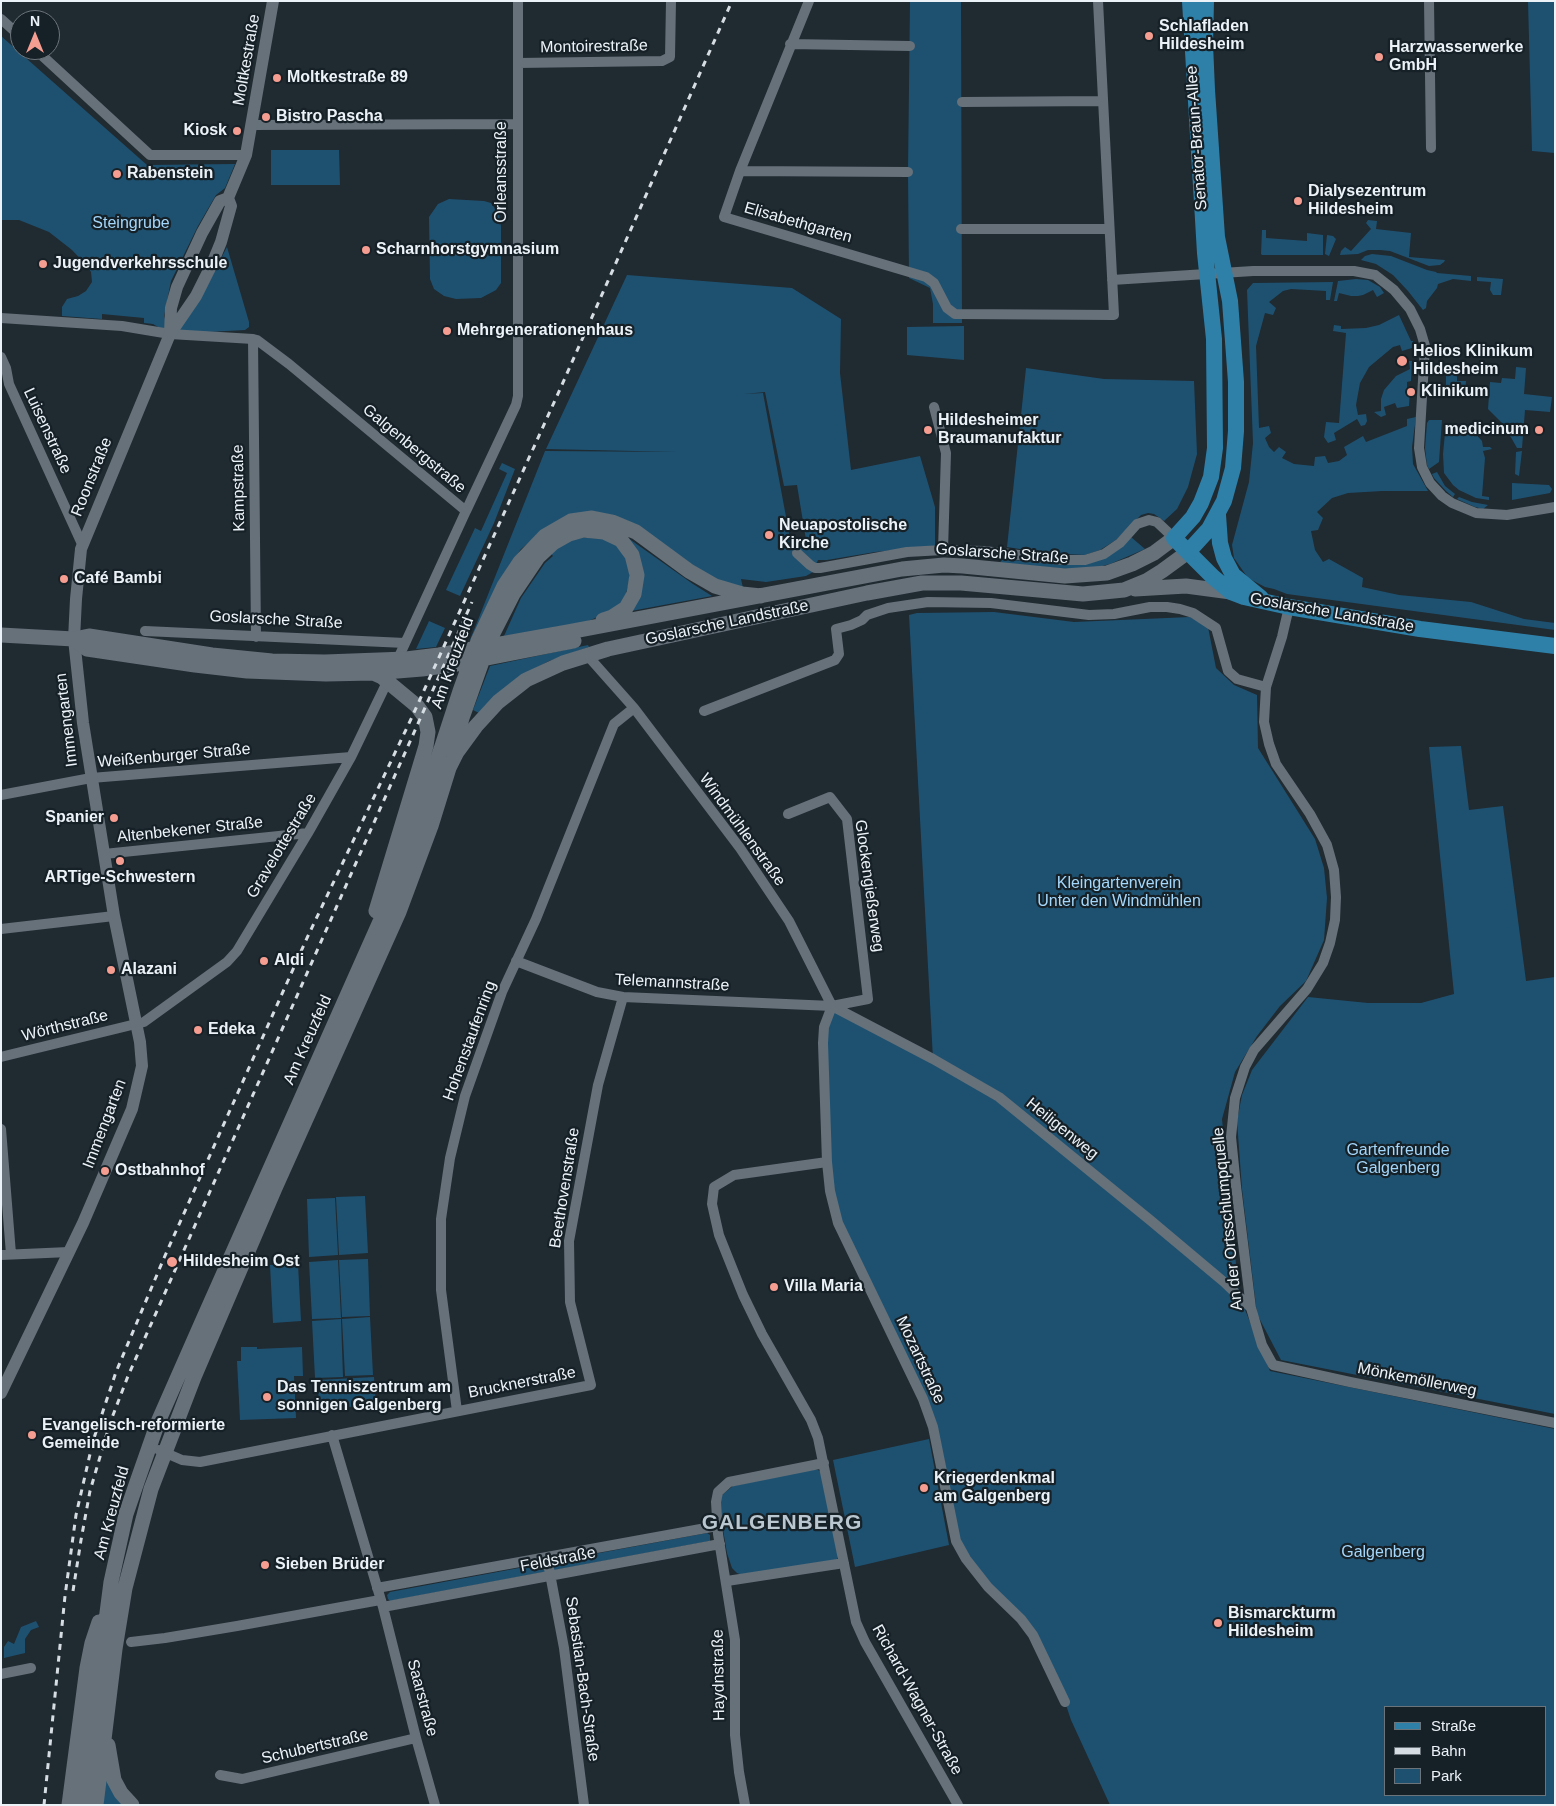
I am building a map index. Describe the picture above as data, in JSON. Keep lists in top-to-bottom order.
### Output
{
  "streets": {
    "main road": [
      "Senator-Braun-Allee",
      "Goslarsche Straße",
      "Goslarsche Landstraße",
      "Am Kreuzfeld"
    ],
    "street": [
      "Montoirestraße",
      "Moltkestraße",
      "Orleansstraße",
      "Elisabethgarten",
      "Luisenstraße",
      "Galgenbergstraße",
      "Roonstraße",
      "Kampstraße",
      "Immengarten",
      "Weißenburger Straße",
      "Altenbekener Straße",
      "Windmühlenstraße",
      "Gravelottestraße",
      "Glockengießerweg",
      "Telemannstraße",
      "Wörthstraße",
      "Hohenstaufenring",
      "Heiligenweg",
      "Beethovenstraße",
      "An der Ortsschlumpquelle",
      "Mozartstraße",
      "Mönkemöllerweg",
      "Brucknerstraße",
      "Feldstraße",
      "Haydnstraße",
      "Sebastian-Bach-Straße",
      "Saarstraße",
      "Richard-Wagner-Straße",
      "Schubertstraße"
    ]
  },
  "crossings": [
    ["Montoirestraße", "Orleansstraße"],
    ["Senator-Braun-Allee", "Goslarsche Straße"],
    ["Senator-Braun-Allee", "Goslarsche Landstraße"],
    ["Orleansstraße", "Galgenbergstraße"],
    ["Luisenstraße", "Roonstraße"],
    ["Galgenbergstraße", "Kampstraße"],
    ["Galgenbergstraße", "Goslarsche Straße"],
    ["Galgenbergstraße", "Gravelottestraße"],
    ["Roonstraße", "Immengarten"],
    ["Kampstraße", "Goslarsche Straße"],
    ["Goslarsche Straße", "Am Kreuzfeld"],
    ["Goslarsche Straße", "Gravelottestraße"],
    ["Goslarsche Landstraße", "Am Kreuzfeld"],
    ["Goslarsche Landstraße", "Windmühlenstraße"],
    ["Goslarsche Landstraße", "An der Ortsschlumpquelle"],
    ["Am Kreuzfeld", "Windmühlenstraße"],
    ["Am Kreuzfeld", "Brucknerstraße"],
    ["Immengarten", "Weißenburger Straße"],
    ["Immengarten", "Altenbekener Straße"],
    ["Immengarten", "Gravelottestraße"],
    ["Immengarten", "Wörthstraße"],
    ["Weißenburger Straße", "Gravelottestraße"],
    ["Altenbekener Straße", "Gravelottestraße"],
    ["Windmühlenstraße", "Glockengießerweg"],
    ["Windmühlenstraße", "Telemannstraße"],
    ["Windmühlenstraße", "Hohenstaufenring"],
    ["Windmühlenstraße", "Heiligenweg"],
    ["Windmühlenstraße", "Mozartstraße"],
    ["Gravelottestraße", "Wörthstraße"],
    ["Glockengießerweg", "Telemannstraße"],
    ["Glockengießerweg", "Heiligenweg"],
    ["Glockengießerweg", "Mozartstraße"],
    ["Telemannstraße", "Hohenstaufenring"],
    ["Telemannstraße", "Heiligenweg"],
    ["Telemannstraße", "Beethovenstraße"],
    ["Telemannstraße", "Mozartstraße"],
    ["Hohenstaufenring", "Brucknerstraße"],
    ["Heiligenweg", "An der Ortsschlumpquelle"],
    ["Heiligenweg", "Mozartstraße"],
    ["Beethovenstraße", "Brucknerstraße"],
    ["An der Ortsschlumpquelle", "Mönkemöllerweg"],
    ["Mozartstraße", "Richard-Wagner-Straße"],
    ["Feldstraße", "Haydnstraße"],
    ["Feldstraße", "Sebastian-Bach-Straße"],
    ["Feldstraße", "Saarstraße"],
    ["Saarstraße", "Schubertstraße"]
  ],
  "districts": ["GALGENBERG"],
  "parks": [
    "Steingrube",
    "Kleingartenverein Unter den Windmühlen",
    "Gartenfreunde Galgenberg",
    "Galgenberg"
  ],
  "places": [
    "Schlafladen Hildesheim",
    "Harzwasserwerke GmbH",
    "Moltkestraße 89",
    "Bistro Pascha",
    "Kiosk",
    "Rabenstein",
    "Dialysezentrum Hildesheim",
    "Scharnhorstgymnasium",
    "Jugendverkehrsschule",
    "Mehrgenerationenhaus",
    "Helios Klinikum Hildesheim",
    "Klinikum",
    "Hildesheimer Braumanufaktur",
    "medicinum",
    "Neuapostolische Kirche",
    "Café Bambi",
    "Spanier",
    "ARTige-Schwestern",
    "Aldi",
    "Alazani",
    "Edeka",
    "Ostbahnhof",
    "Hildesheim Ost",
    "Villa Maria",
    "Das Tenniszentrum am sonnigen Galgenberg",
    "Evangelisch-reformierte Gemeinde",
    "Kriegerdenkmal am Galgenberg",
    "Sieben Brüder",
    "Bismarckturm Hildesheim"
  ],
  "legend": ["Straße", "Bahn", "Park"],
  "north": "top"
}
